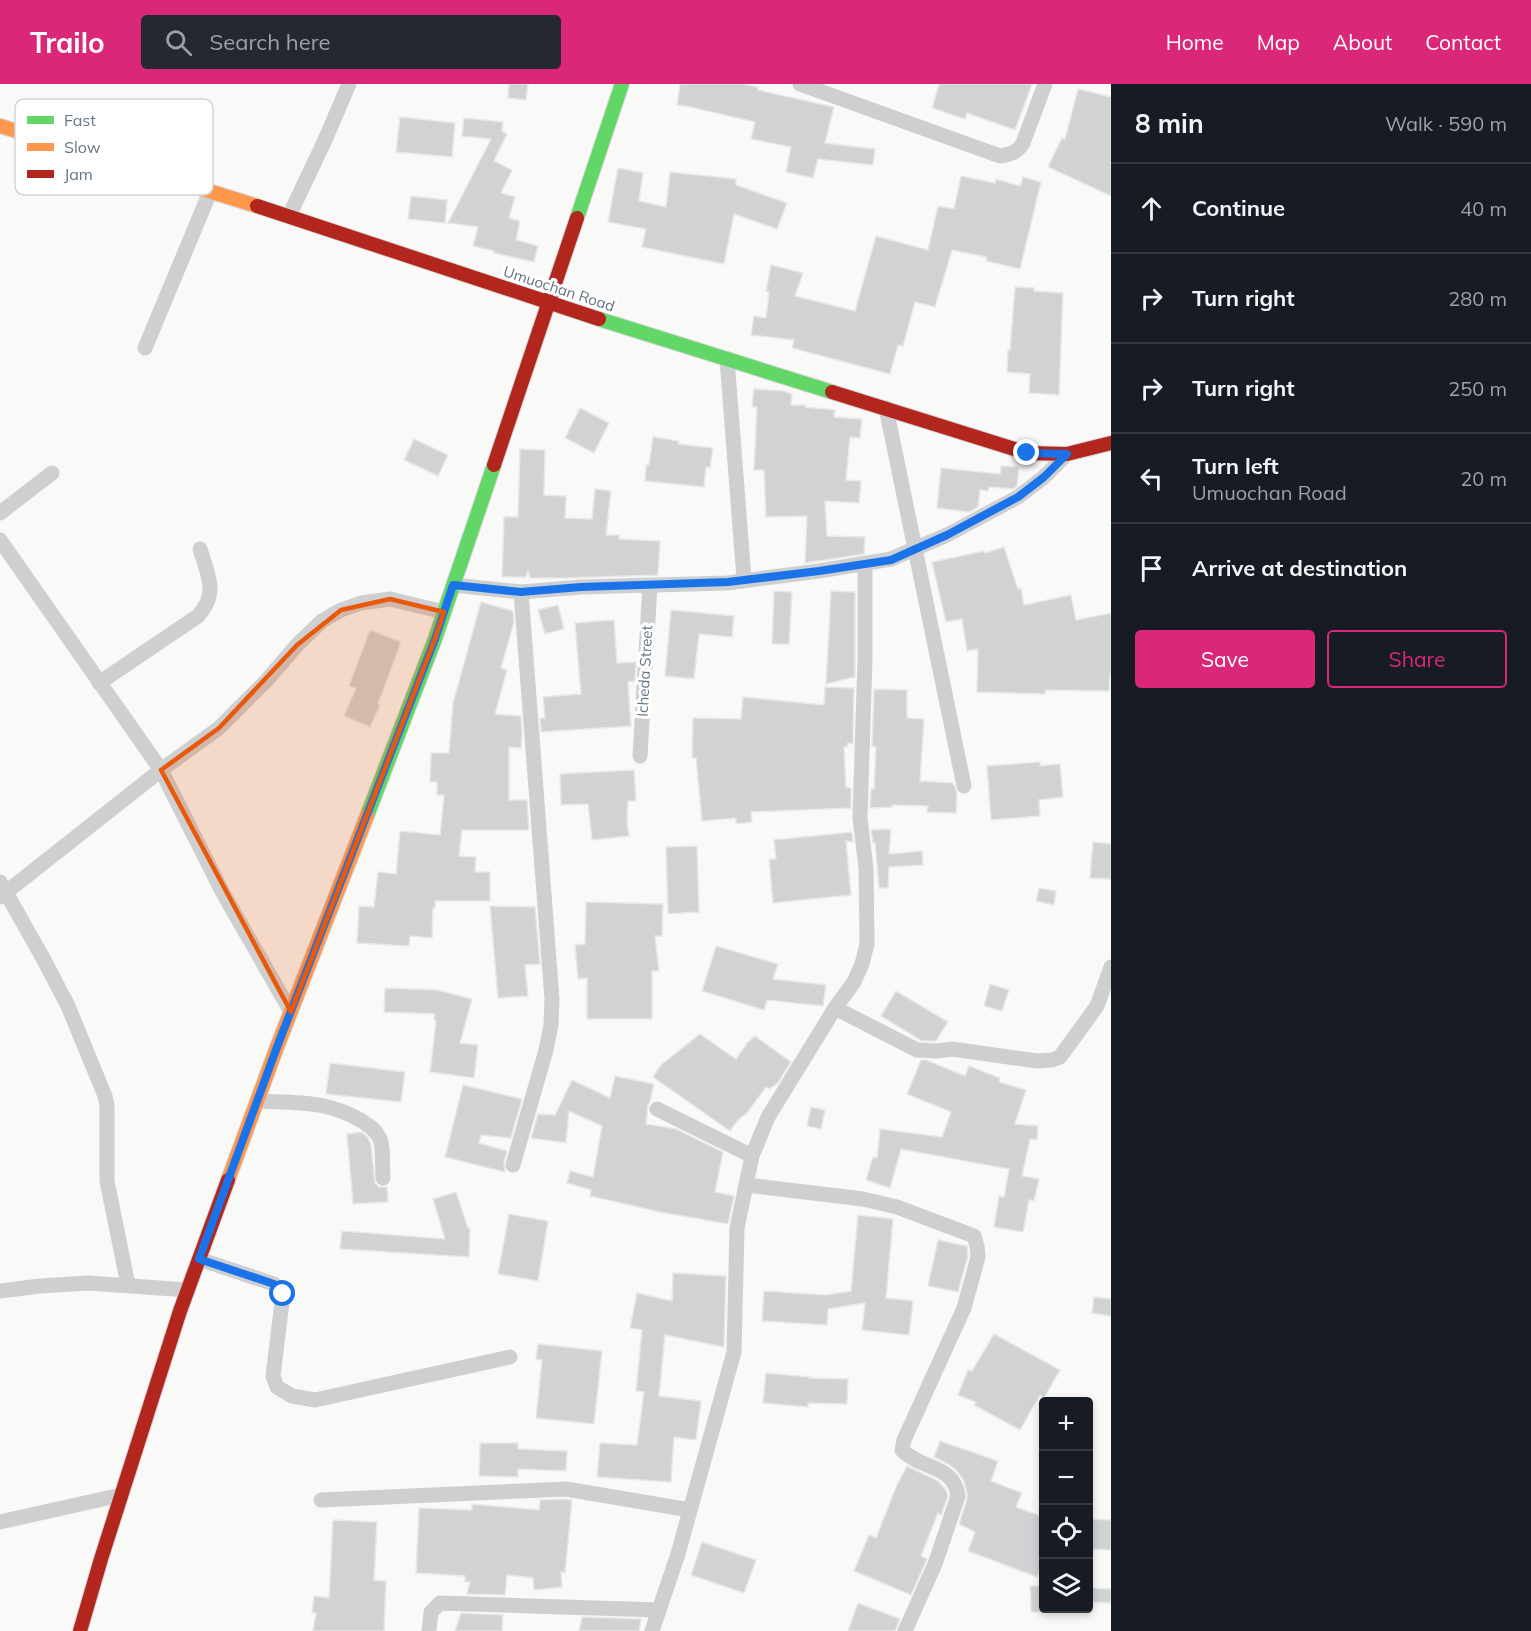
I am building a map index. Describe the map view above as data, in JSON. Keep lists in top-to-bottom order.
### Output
{
  "streets": {
    "main road": ["Umuochan Road"],
    "street": ["Icheda Street"]
  },
  "legend": ["Fast", "Slow", "Jam"],
  "page": {
    "header": "Trailo",
    "search": "Search here",
    "nav": [
      "Home",
      "Map",
      "About",
      "Contact"
    ],
    "heading": ["8 min", "Walk · 590 m"],
    "list": [
      ["Continue", "40 m"],
      ["Turn right", "280 m"],
      ["Turn right", "250 m"],
      ["Turn left", "Umuochan Road", "20 m"],
      "Arrive at destination"
    ],
    "buttons": ["Save", "Share"],
    "map_buttons": ["+", "−"]
  }
}
